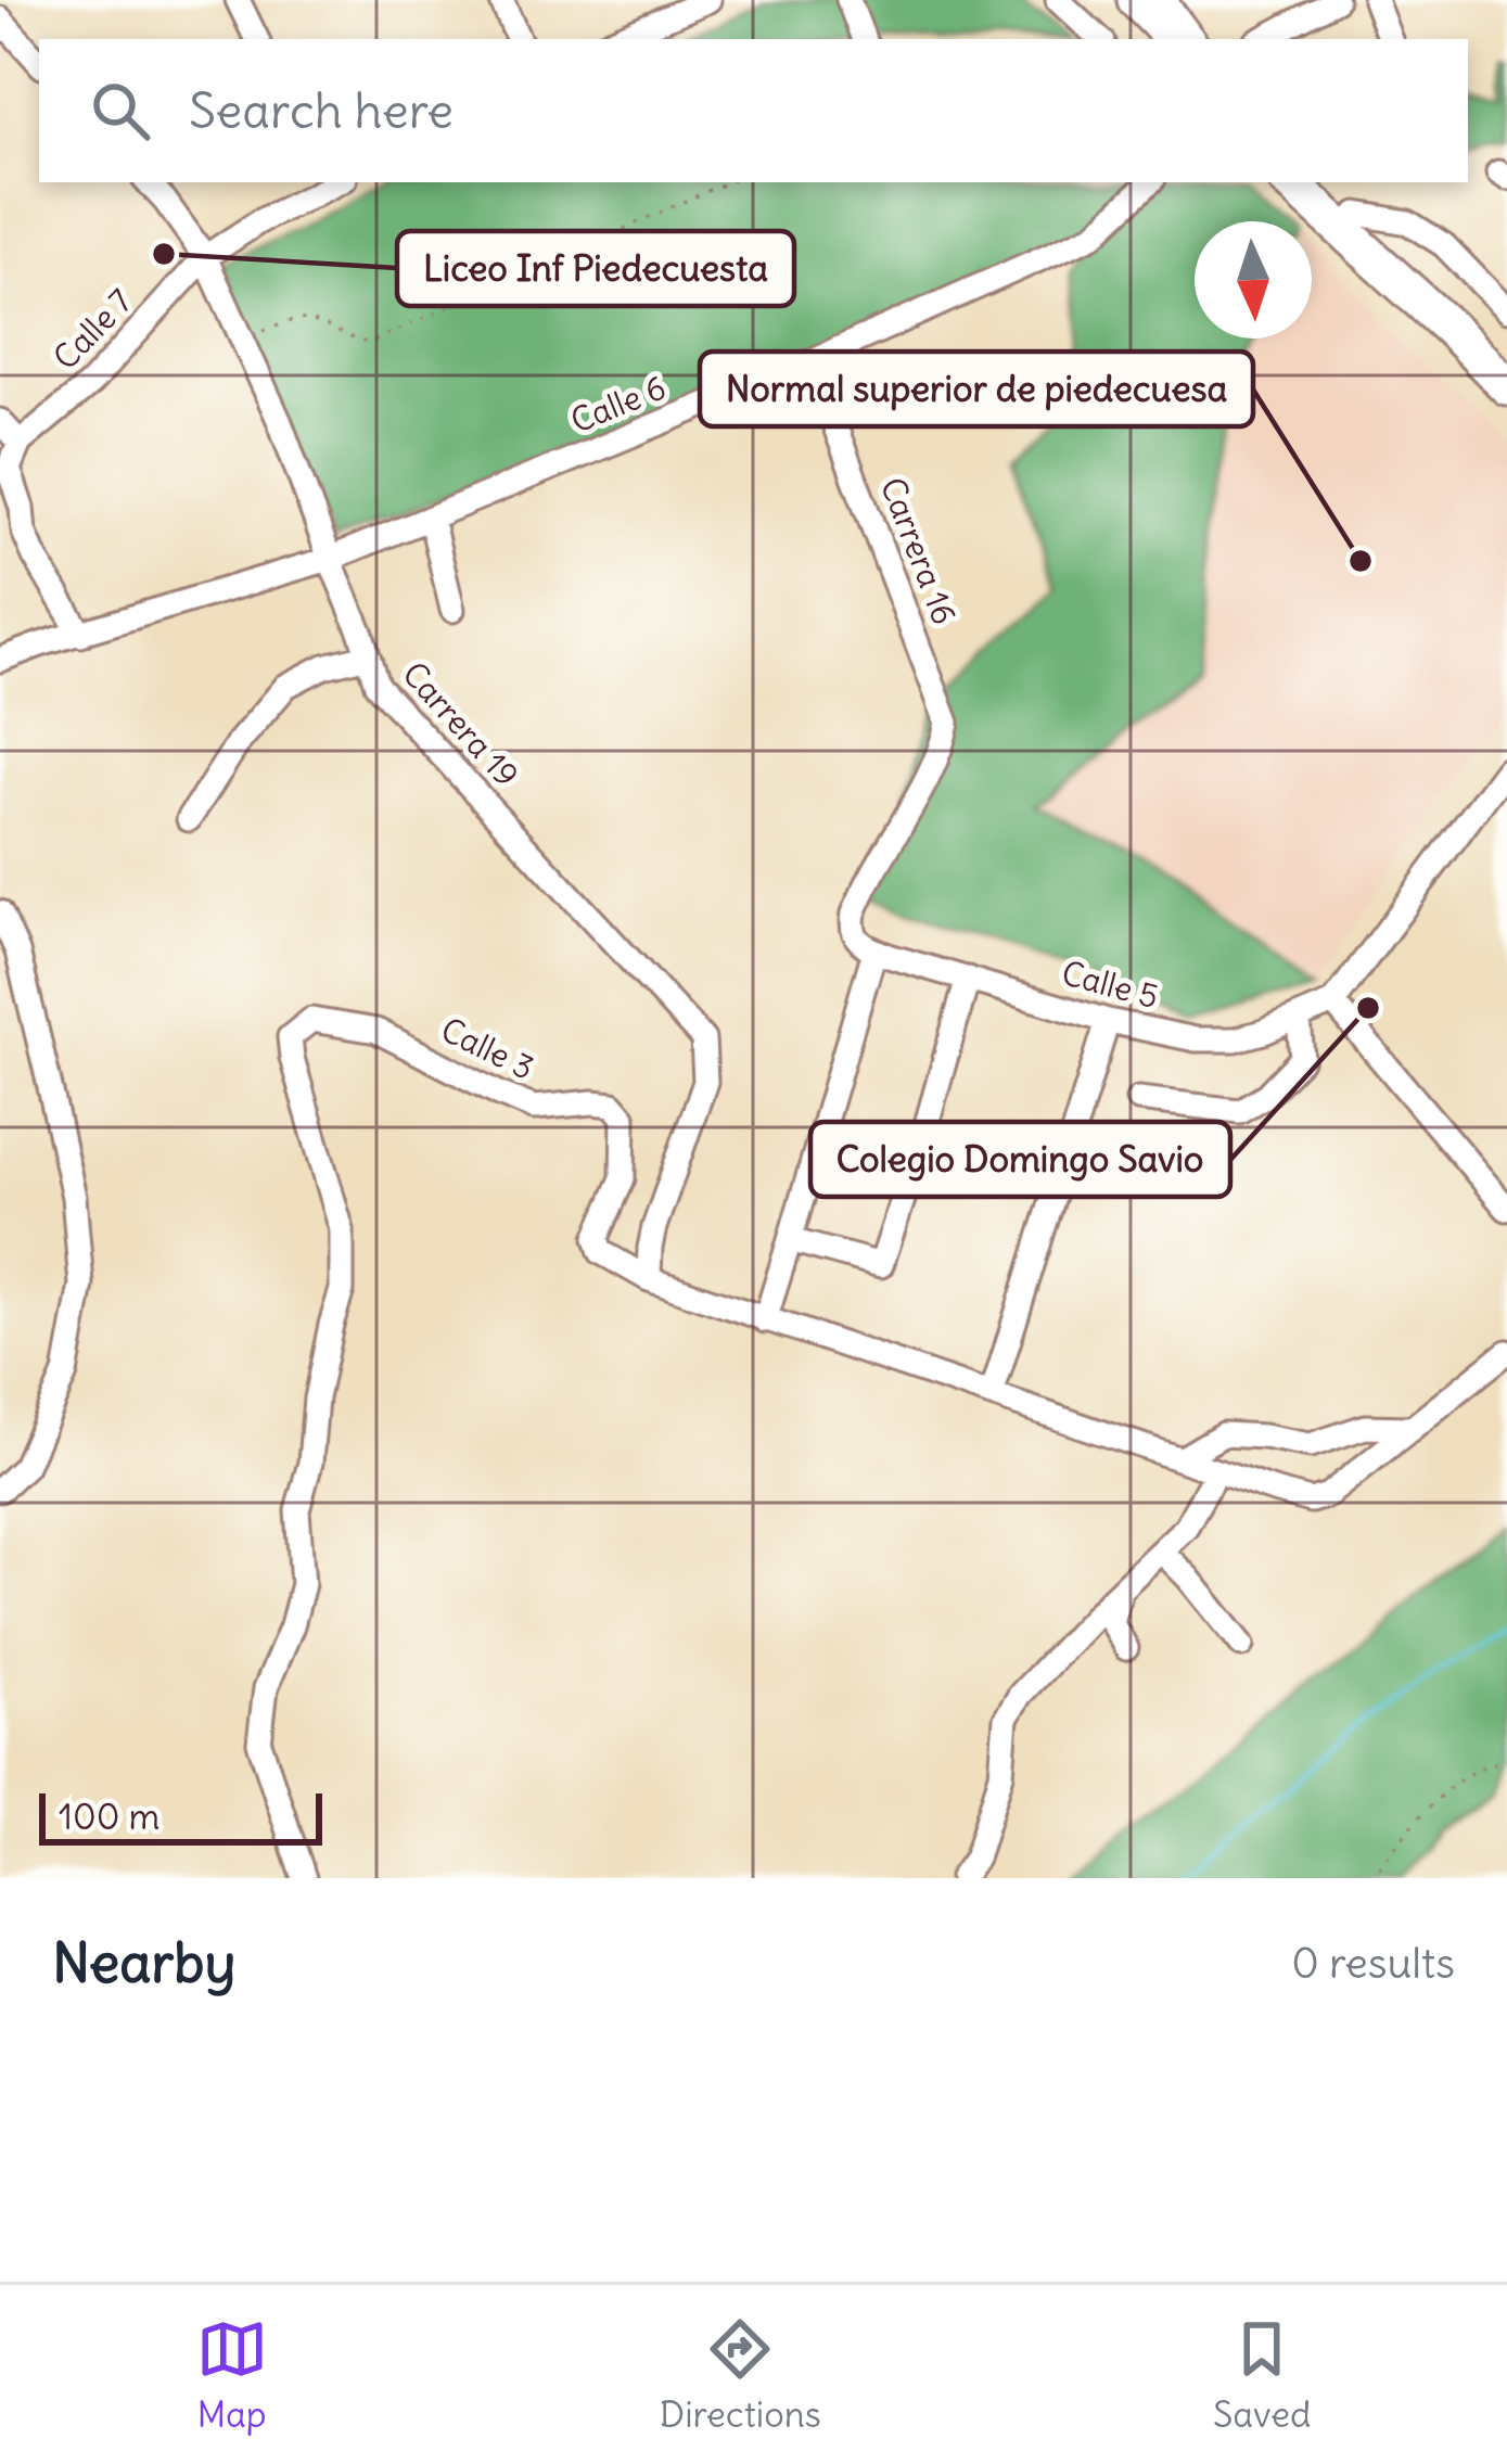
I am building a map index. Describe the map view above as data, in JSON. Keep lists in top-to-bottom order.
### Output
{
  "streets": {
    "street": [
      "Calle 7",
      "Calle 6",
      "Carrera 16",
      "Carrera 19",
      "Calle 5",
      "Calle 3"
    ]
  },
  "crossings": [
    ["Calle 7", "Carrera 19"],
    ["Calle 6", "Carrera 16"],
    ["Calle 6", "Carrera 19"],
    ["Carrera 16", "Calle 5"],
    ["Carrera 19", "Calle 3"]
  ],
  "places": ["Liceo Inf Piedecuesta", "Normal superior de piedecuesa", "Colegio Domingo Savio"],
  "scale_bar": "100 m",
  "north": "bottom",
  "page": {
    "search": "Search here",
    "scale": "100 m",
    "heading": ["Nearby", "0 results"],
    "nav": ["Map", "Directions", "Saved"]
  }
}
